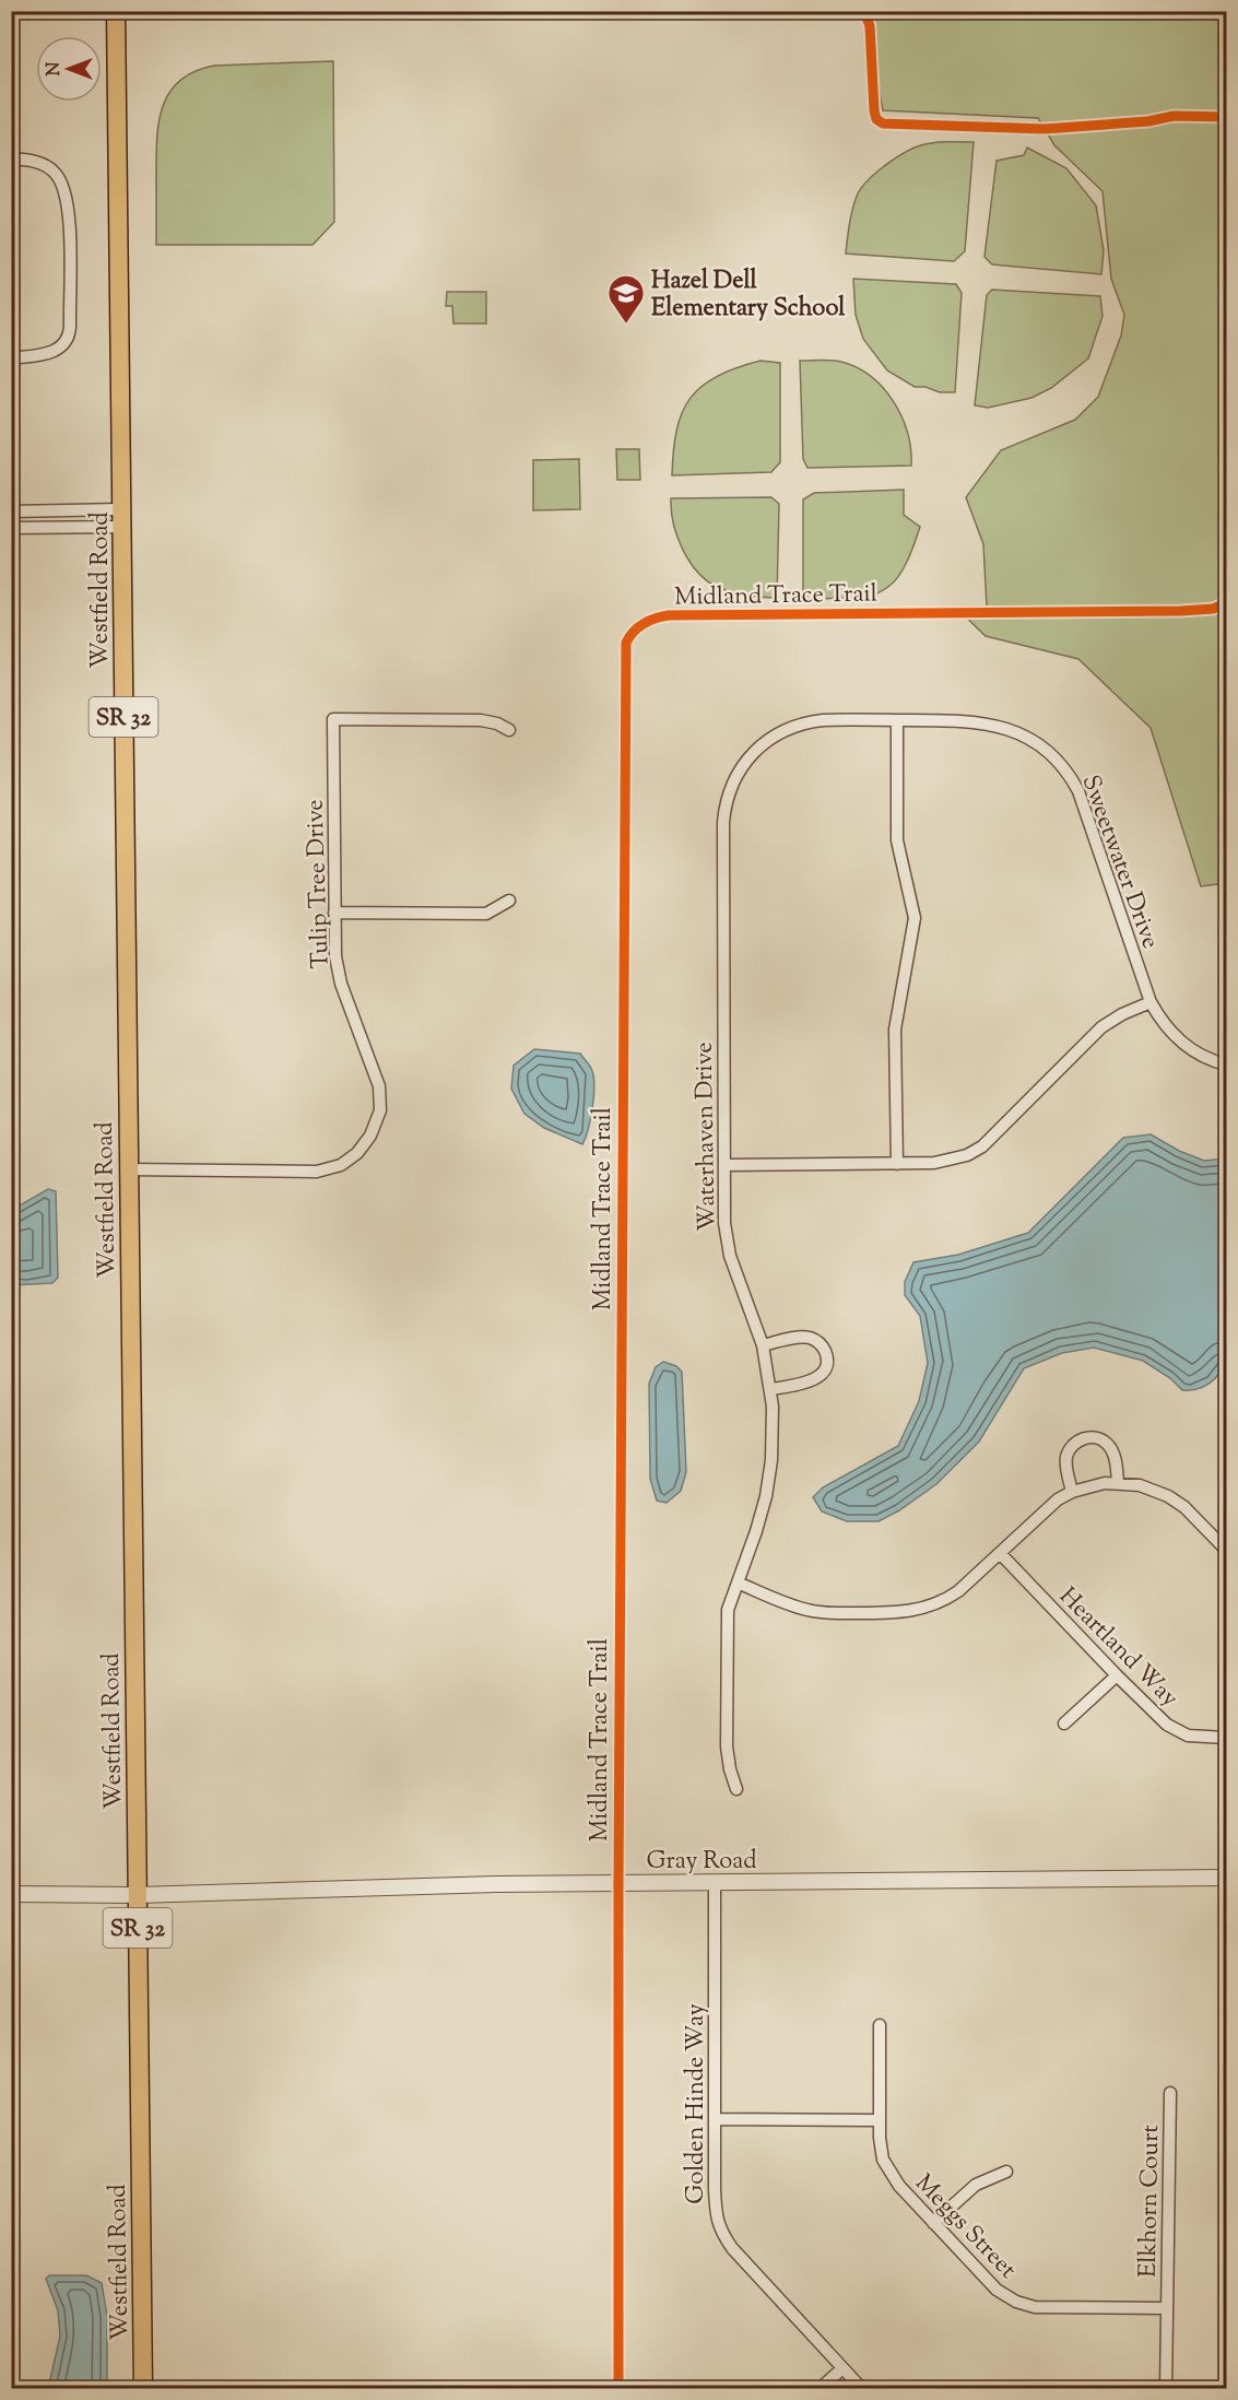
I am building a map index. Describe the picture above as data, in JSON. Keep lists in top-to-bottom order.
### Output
{
  "streets": {
    "main road": ["Westfield Road", "SR 32"],
    "street": [
      "Sweetwater Drive",
      "Tulip Tree Drive",
      "Waterhaven Drive",
      "Heartland Way",
      "Gray Road",
      "Golden Hinde Way",
      "Elkhorn Court",
      "Meggs Street"
    ],
    "cycle path": ["Midland Trace Trail"]
  },
  "crossings": [
    ["Westfield Road", "Tulip Tree Drive"],
    ["Westfield Road", "Gray Road"],
    ["Sweetwater Drive", "Waterhaven Drive"],
    ["Gray Road", "Golden Hinde Way"],
    ["Elkhorn Court", "Meggs Street"]
  ],
  "places": {
    "school or university": ["Hazel Dell Elementary School"]
  },
  "north": "left"
}
